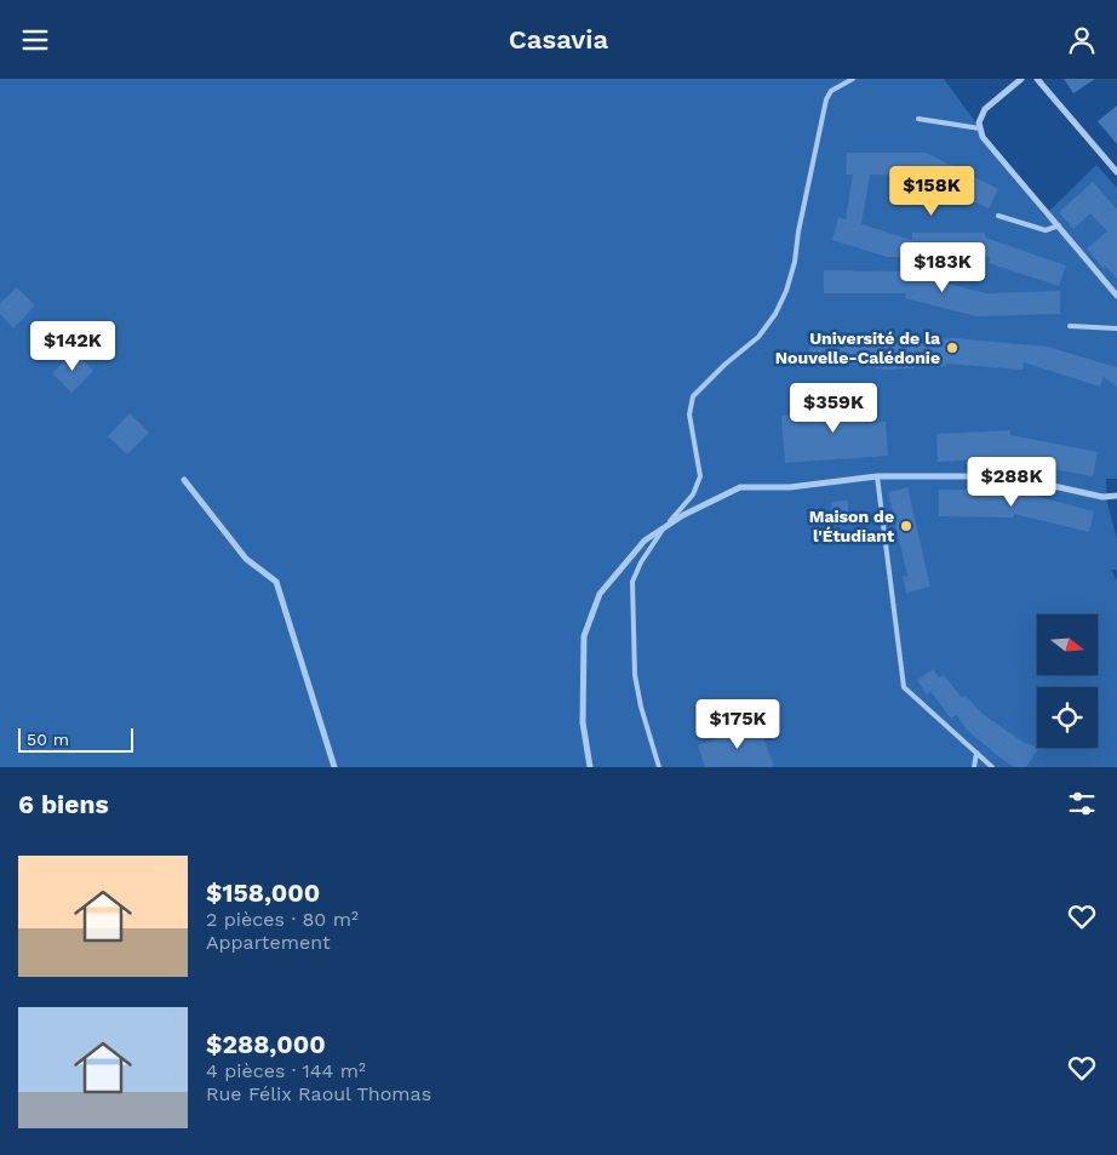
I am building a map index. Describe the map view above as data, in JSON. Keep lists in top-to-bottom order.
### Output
{
  "places": ["Université de la Nouvelle-Calédonie", "Maison de l'Étudiant"],
  "scale_bar": "50 m",
  "north": "right",
  "page": {
    "header": "Casavia",
    "price": [
      "$158K",
      "$183K",
      "$142K",
      "$359K",
      "$288K",
      "$175K"
    ],
    "scale": "50 m",
    "heading": "6 biens",
    "list": [
      {
        "name": "$158,000",
        "note": "2 pièces · 80 m² · Appartement"
      },
      {
        "name": "$288,000",
        "note": "4 pièces · 144 m² · Rue Félix Raoul Thomas"
      }
    ]
  }
}
